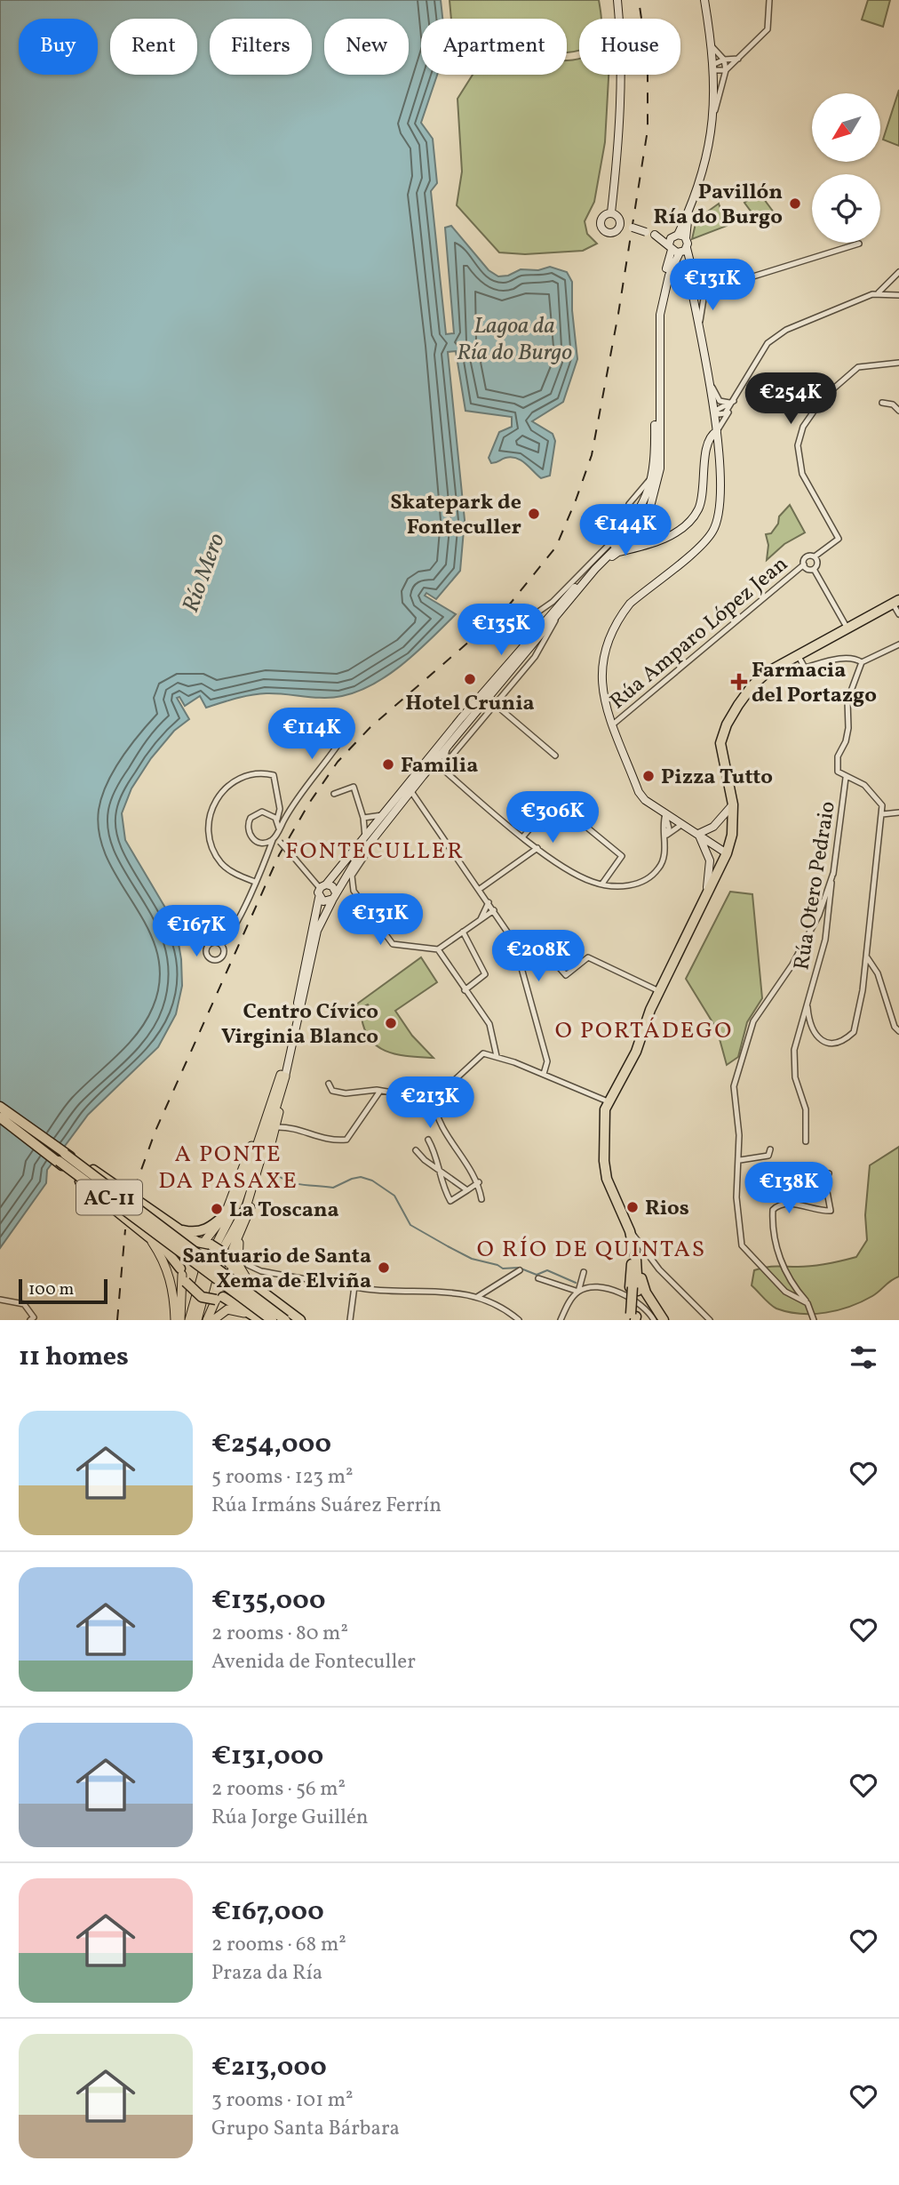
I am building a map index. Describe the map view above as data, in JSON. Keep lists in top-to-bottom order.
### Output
{
  "streets": {
    "highway": ["AC-11"],
    "street": ["Rúa Amparo López Jean", "Rúa Otero Pedraio"]
  },
  "districts": [
    "FONTECULLER",
    "O PORTÁDEGO",
    "A PONTE DA PASAXE",
    "O RÍO DE QUINTAS"
  ],
  "water": ["Lagoa da Ría do Burgo", "Río Mero"],
  "places": {
    "other": [
      "Pavillón Ría do Burgo",
      "Skatepark de Fonteculler",
      "Hotel Crunia",
      "Familia",
      "Pizza Tutto",
      "Centro Cívico Virginia Blanco",
      "Rios",
      "La Toscana",
      "Santuario de Santa Xema de Elviña"
    ],
    "health": ["Farmacia del Portazgo"]
  },
  "scale_bar": "100 m",
  "north": "bottom left",
  "page": {
    "chip": [
      "Buy",
      "Rent",
      "Filters",
      "New",
      "Apartment",
      "House"
    ],
    "price": [
      "€131K",
      "€254K",
      "€144K",
      "€135K",
      "€114K",
      "€306K",
      "€131K",
      "€167K",
      "€208K",
      "€213K",
      "€138K"
    ],
    "scale": "100 m",
    "heading": "11 homes",
    "list": [
      {
        "name": "€254,000",
        "note": "5 rooms · 123 m² · Rúa Irmáns Suárez Ferrín"
      },
      {
        "name": "€135,000",
        "note": "2 rooms · 80 m² · Avenida de Fonteculler"
      },
      {
        "name": "€131,000",
        "note": "2 rooms · 56 m² · Rúa Jorge Guillén"
      },
      {
        "name": "€167,000",
        "note": "2 rooms · 68 m² · Praza da Ría"
      },
      {
        "name": "€213,000",
        "note": "3 rooms · 101 m² · Grupo Santa Bárbara"
      }
    ]
  }
}
